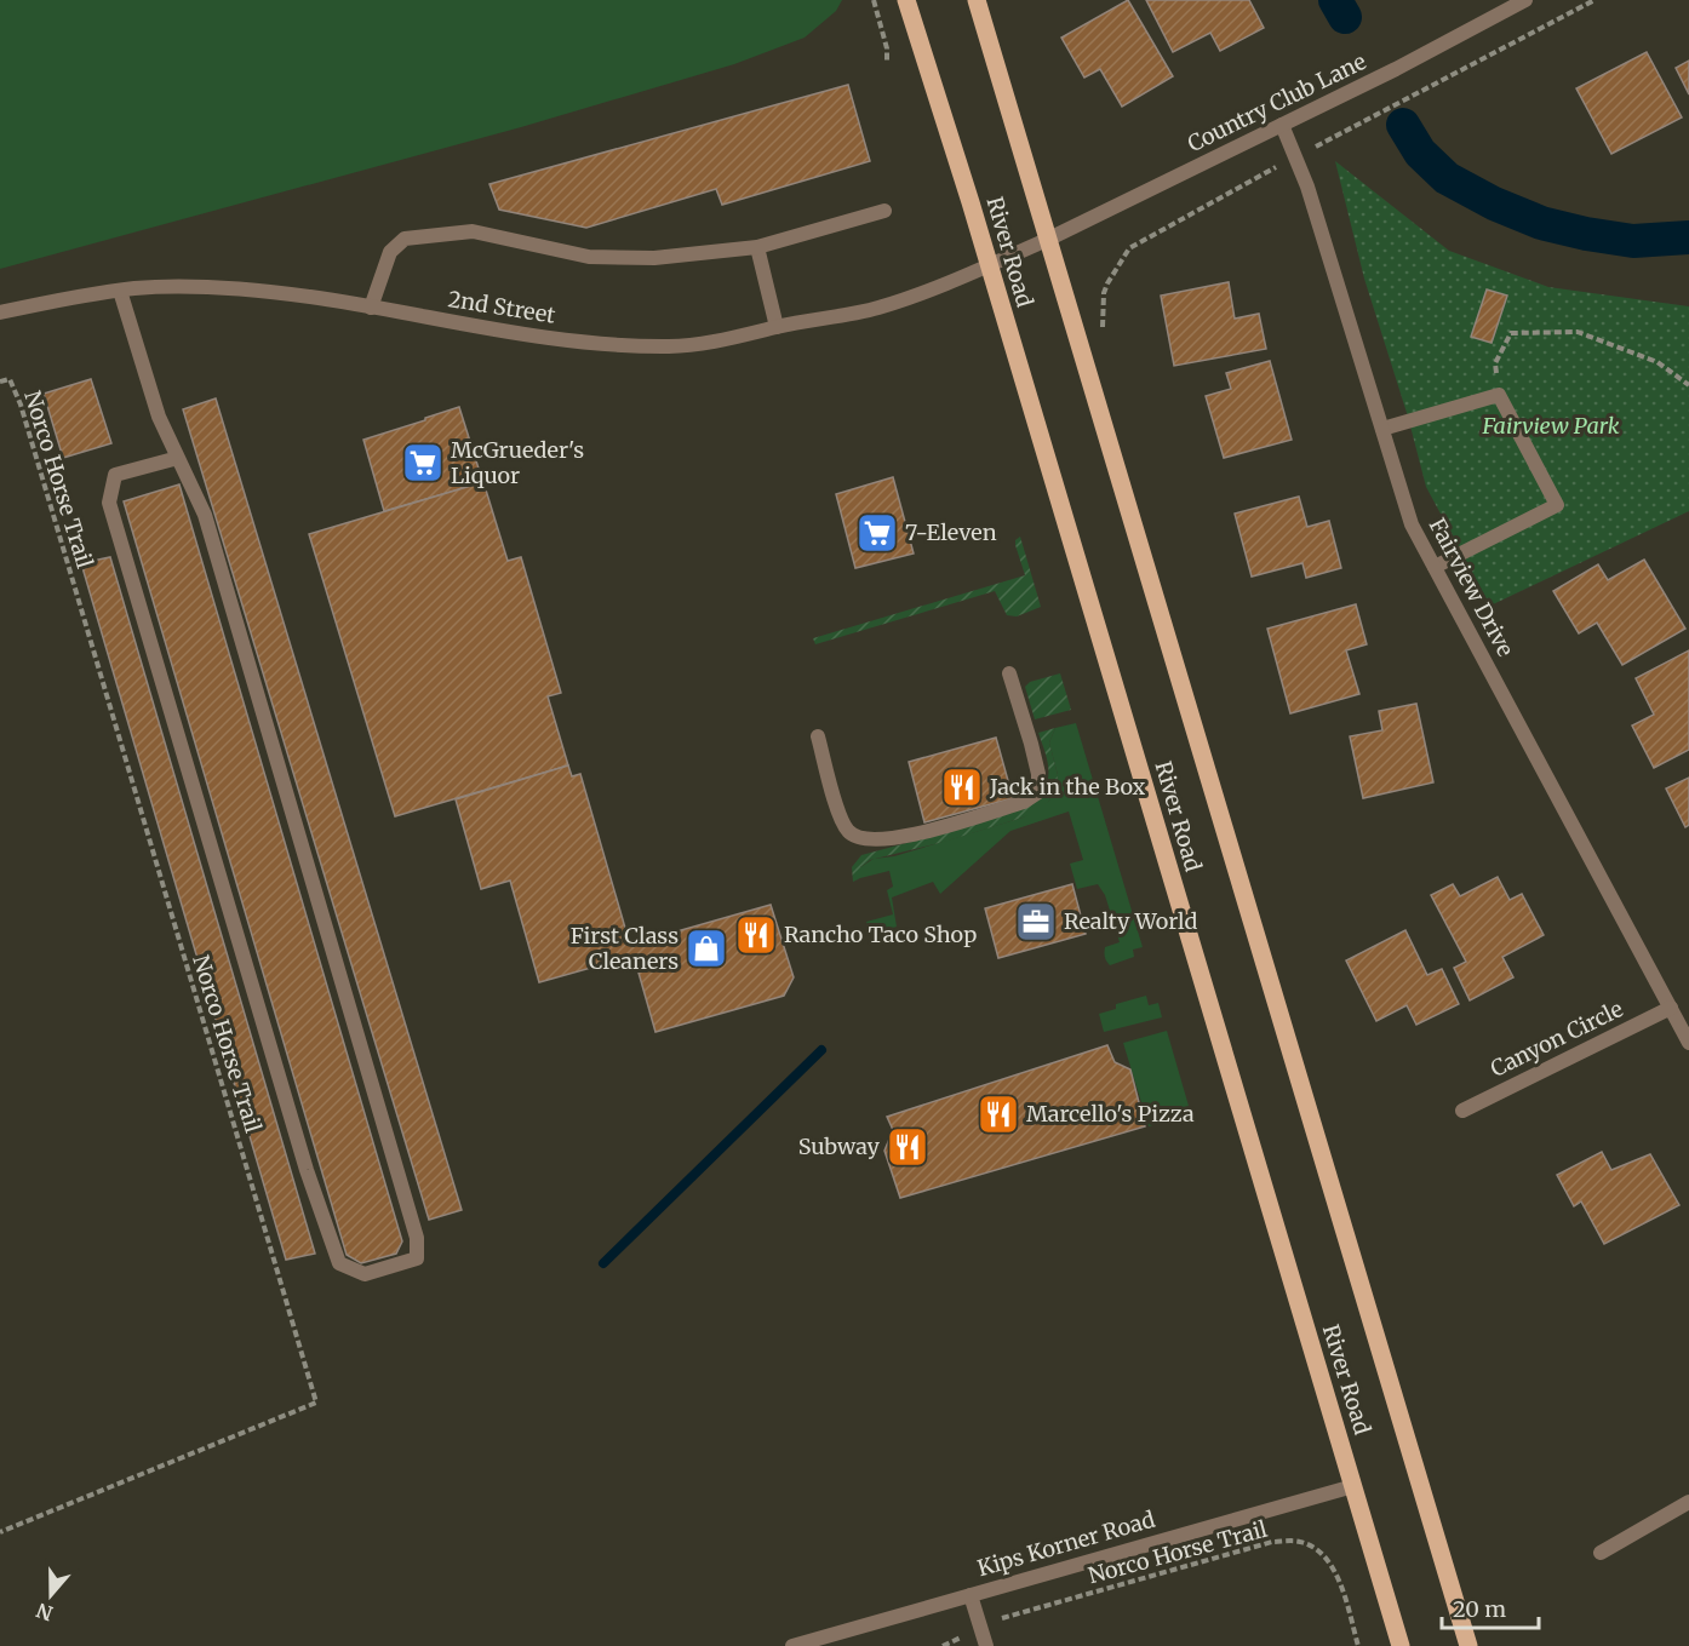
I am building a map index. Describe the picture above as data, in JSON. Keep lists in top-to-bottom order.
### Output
{
  "streets": {
    "main road": ["River Road"],
    "street": [
      "Country Club Lane",
      "2nd Street",
      "Fairview Drive",
      "Canyon Circle",
      "Kips Korner Road"
    ],
    "path": ["Norco Horse Trail"]
  },
  "crossings": [
    ["Country Club Lane", "River Road"],
    ["Country Club Lane", "2nd Street"],
    ["Country Club Lane", "Fairview Drive"],
    ["River Road", "2nd Street"],
    ["River Road", "Kips Korner Road"],
    ["Fairview Drive", "Canyon Circle"]
  ],
  "parks": ["Fairview Park"],
  "places": {
    "supermarket": ["McGrueder's Liquor", "7-Eleven"],
    "restaurant": [
      "Jack in the Box",
      "Rancho Taco Shop",
      "Marcello's Pizza",
      "Subway"
    ],
    "office": ["Realty World"],
    "shop": ["First Class Cleaners"]
  },
  "scale_bar": "20 m",
  "north": "bottom"
}
